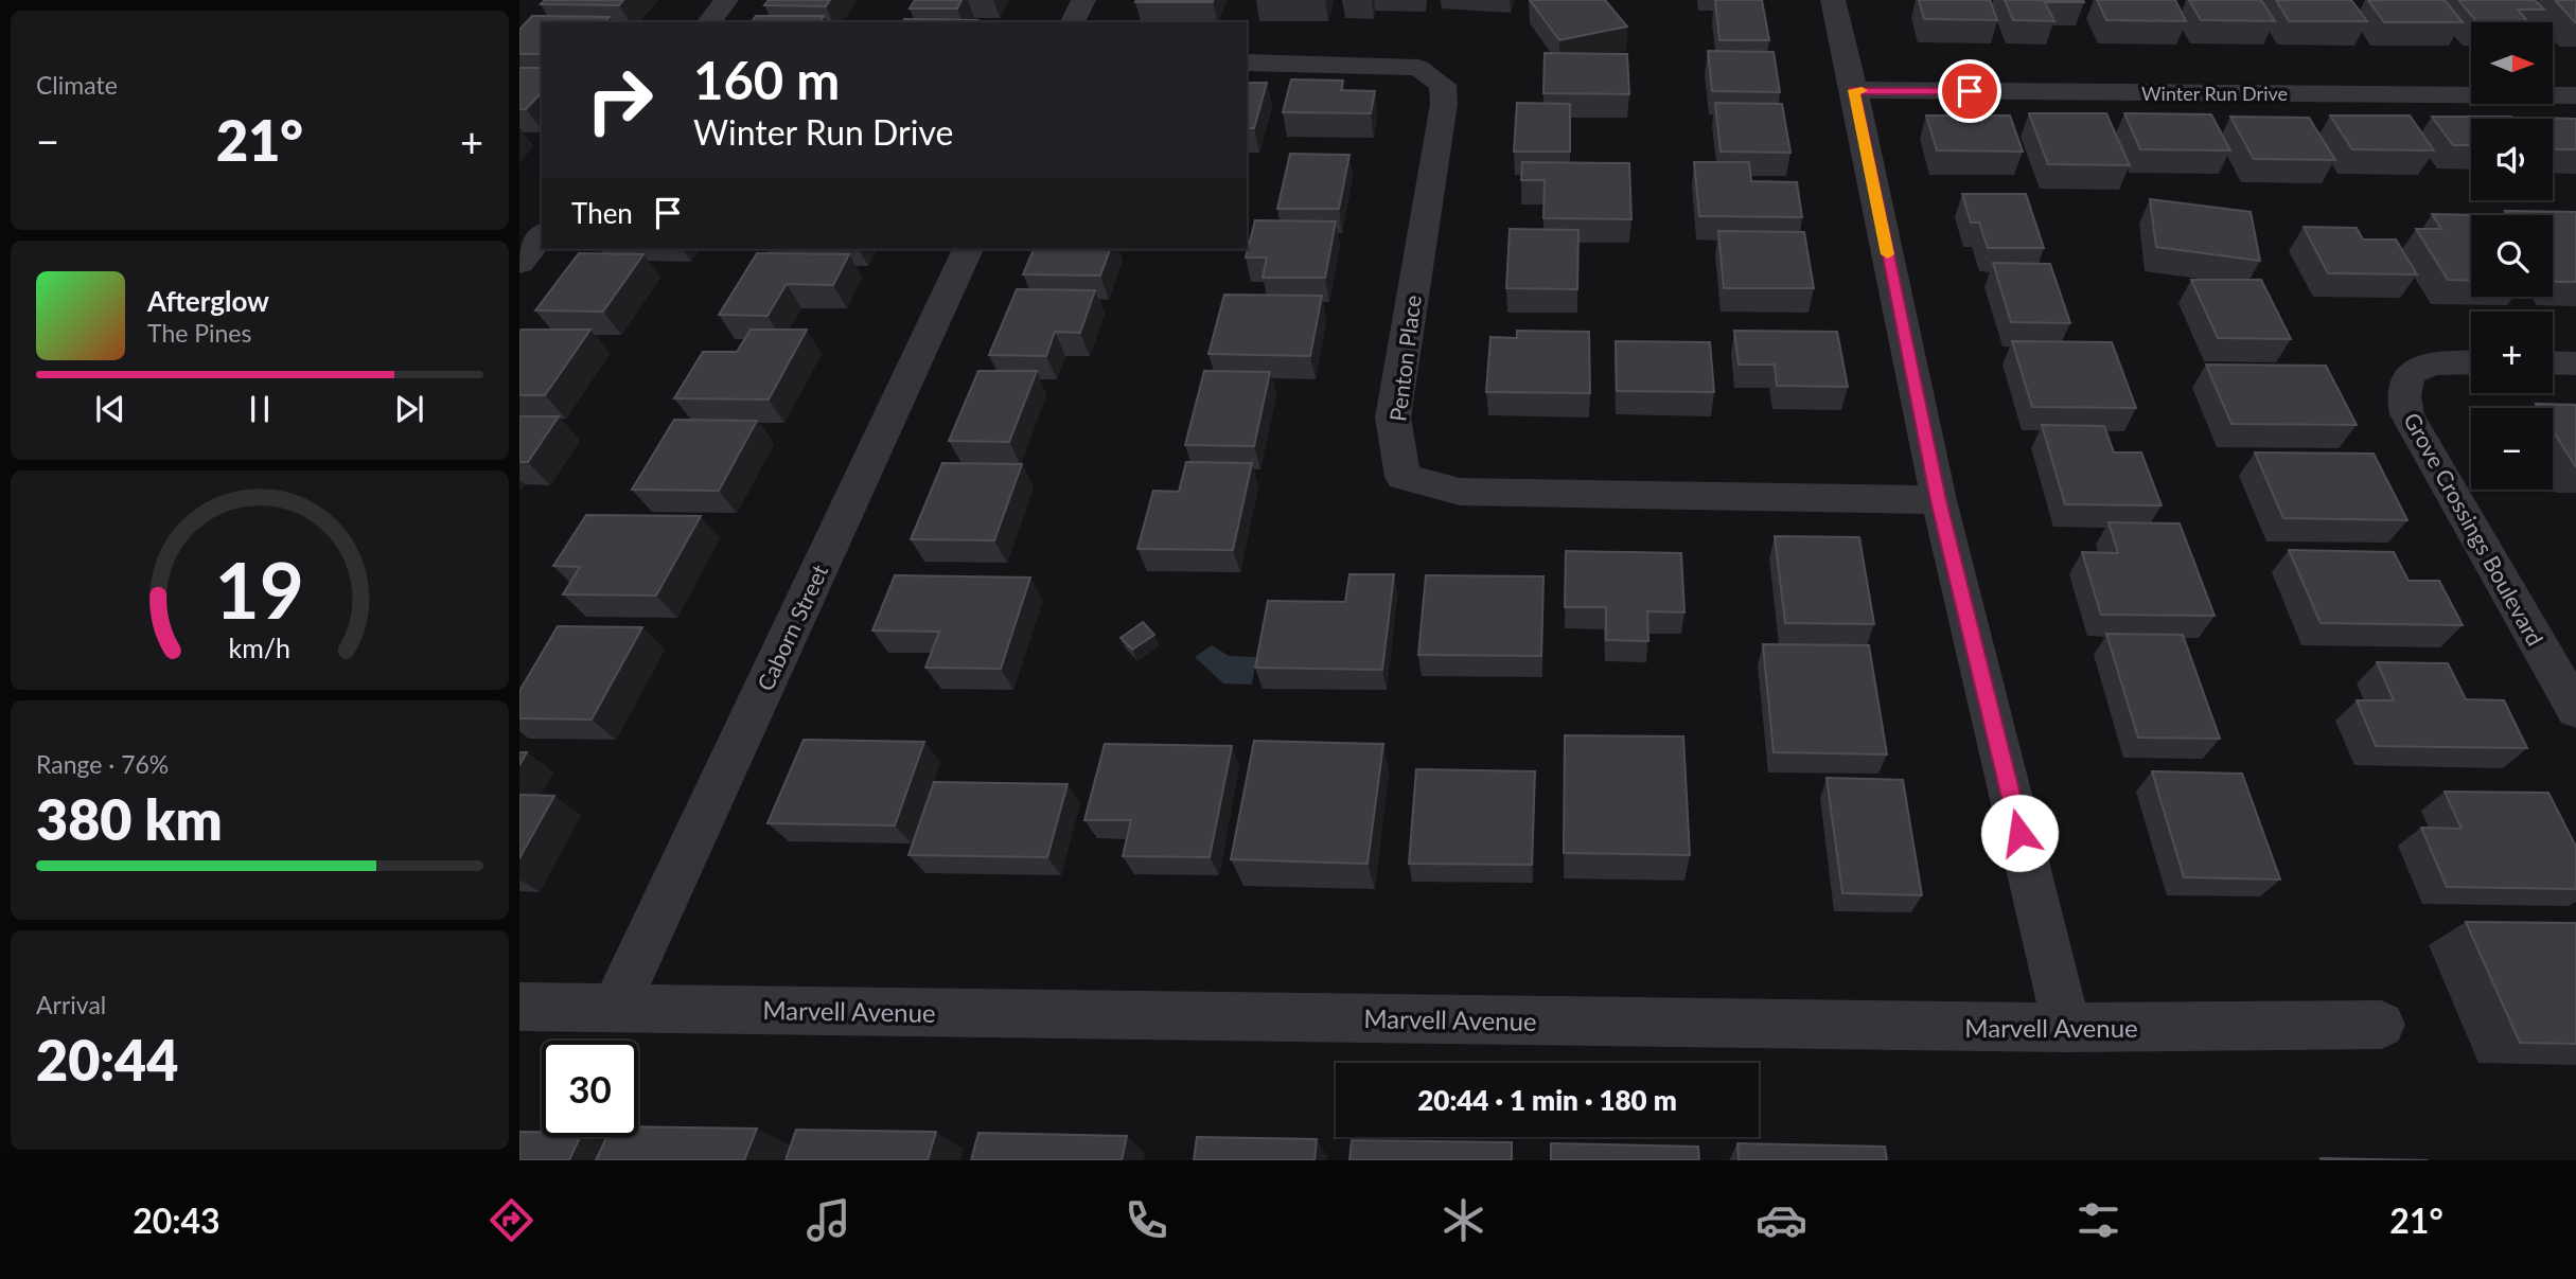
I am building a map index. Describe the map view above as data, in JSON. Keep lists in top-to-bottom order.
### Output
{
  "streets": {
    "street": [
      "Winter Run Drive",
      "Penton Place",
      "Grove Crossings Boulevard",
      "Caborn Street",
      "Marvell Avenue"
    ]
  },
  "crossings": [
    ["Caborn Street", "Marvell Avenue"]
  ],
  "north": "right",
  "page": {
    "tile": [
      "Climate",
      ["Range · 76%", "380 km"],
      ["Arrival", "20:44"]
    ],
    "map_buttons": ["+", "−"],
    "turn": ["160 m", "Winter Run Drive"],
    "heat": ["−", "21°", "+"],
    "then": "Then",
    "song": ["Afterglow", "The Pines"],
    "limit": "30",
    "trip": "20:44 · 1 min · 180 m",
    "tabs": ["20:43", "21°"],
    "gauge": ["19", "km/h"]
  }
}
